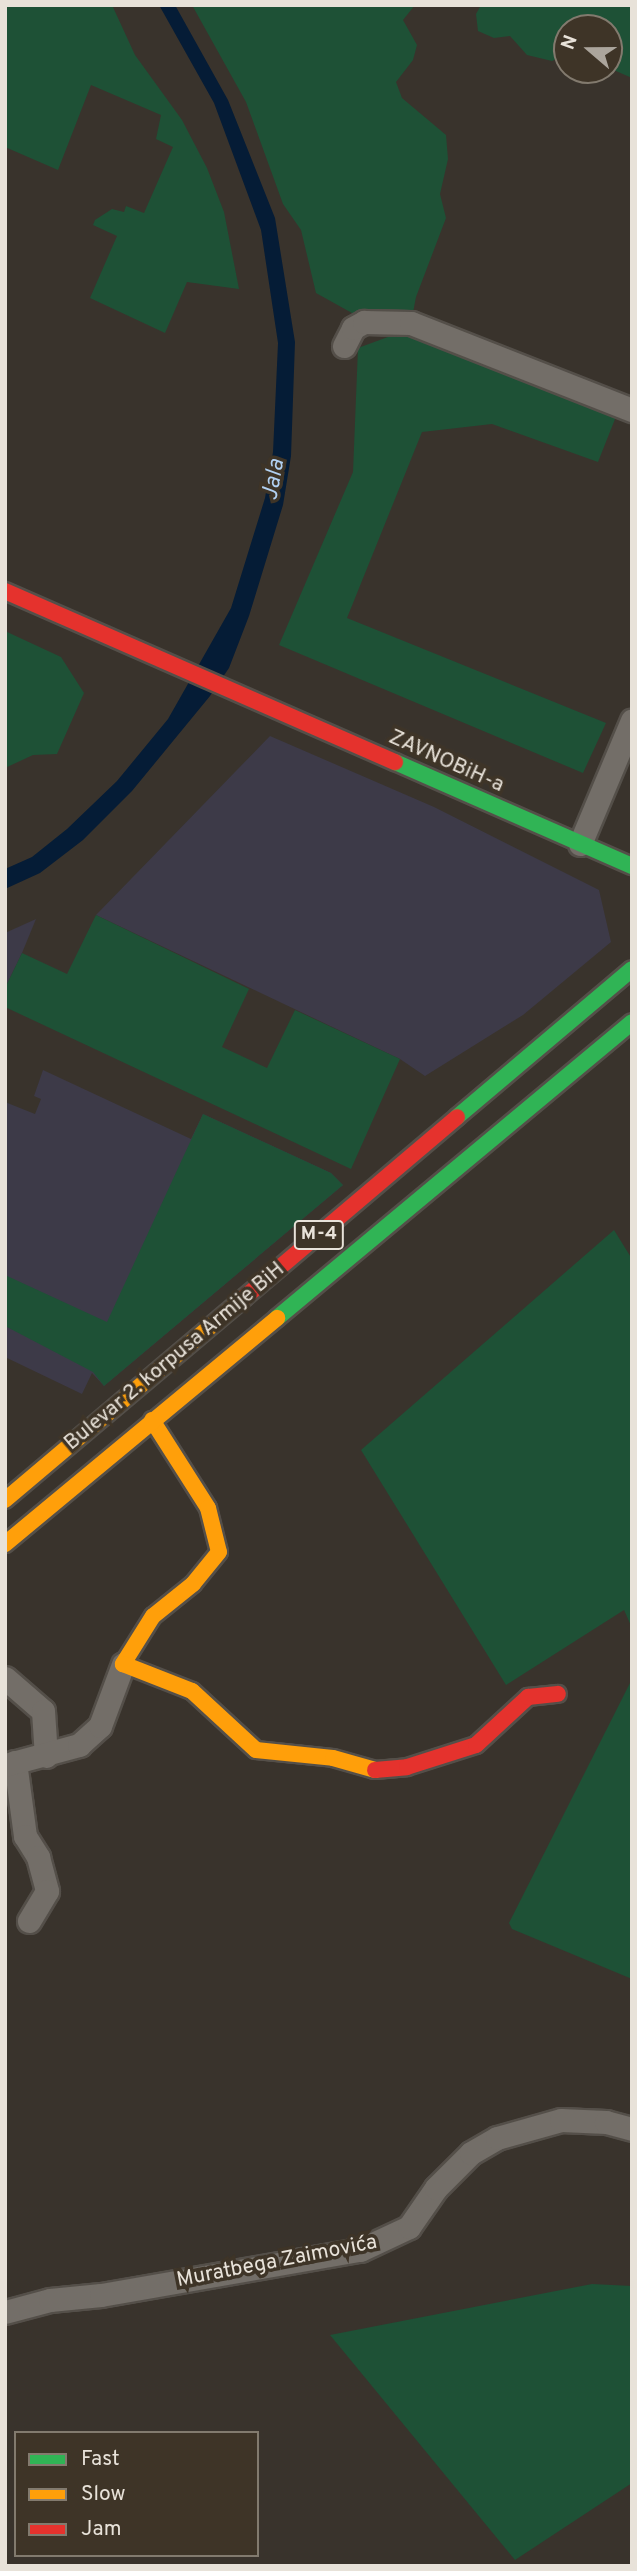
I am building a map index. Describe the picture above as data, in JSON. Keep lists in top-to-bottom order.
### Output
{
  "streets": {
    "main road": ["ZAVNOBiH-a", "M-4", "Bulevar 2. korpusa Armije BiH"],
    "street": ["Muratbega Zaimovića"]
  },
  "water": ["Jala"],
  "legend": ["Fast", "Slow", "Jam"],
  "north": "left"
}
